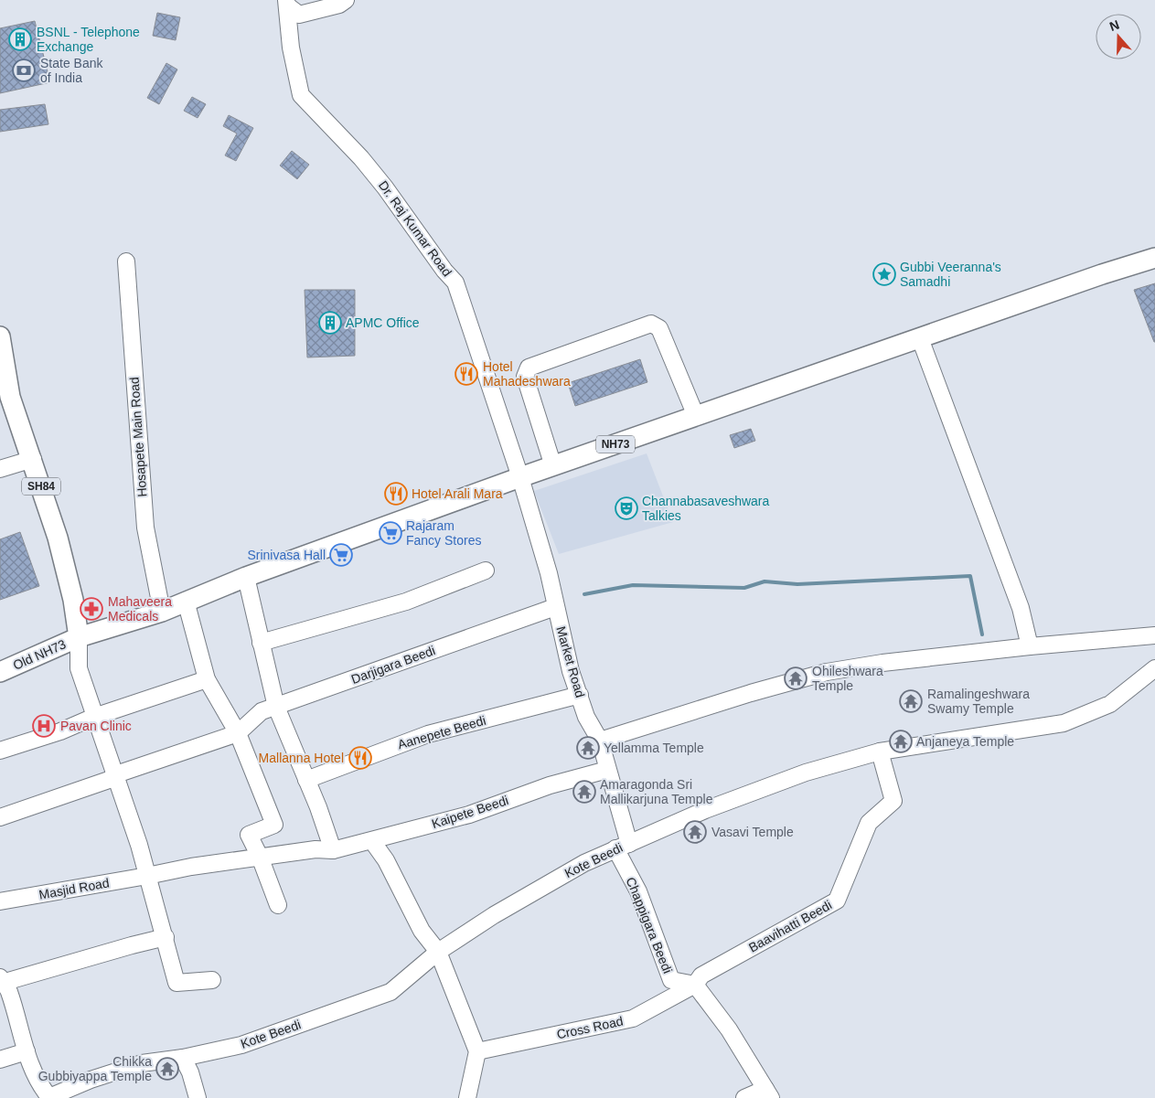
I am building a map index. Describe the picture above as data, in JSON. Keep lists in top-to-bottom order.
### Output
{
  "streets": {
    "main road": ["NH73", "SH84", "Old NH73"],
    "street": [
      "Dr. Raj Kumar Road",
      "Hosapete Main Road",
      "Market Road",
      "Darjigara Beedi",
      "Aanepete Beedi",
      "Kaipete Beedi",
      "Kote Beedi",
      "Masjid Road",
      "Chappigara Beedi",
      "Baavihatti Beedi",
      "Cross Road"
    ]
  },
  "crossings": [
    ["Dr. Raj Kumar Road", "NH73"],
    ["Dr. Raj Kumar Road", "Market Road"],
    ["Hosapete Main Road", "NH73"],
    ["NH73", "SH84"],
    ["NH73", "Old NH73"],
    ["NH73", "Market Road"],
    ["SH84", "Old NH73"],
    ["Market Road", "Darjigara Beedi"],
    ["Market Road", "Aanepete Beedi"],
    ["Market Road", "Kaipete Beedi"],
    ["Market Road", "Kote Beedi"],
    ["Market Road", "Chappigara Beedi"],
    ["Kaipete Beedi", "Masjid Road"],
    ["Kote Beedi", "Chappigara Beedi"],
    ["Kote Beedi", "Baavihatti Beedi"],
    ["Chappigara Beedi", "Baavihatti Beedi"],
    ["Chappigara Beedi", "Cross Road"],
    ["Baavihatti Beedi", "Cross Road"]
  ],
  "places": {
    "building": ["BSNL - Telephone Exchange", "APMC Office"],
    "bank": ["State Bank of India"],
    "place": ["Gubbi Veeranna's Samadhi"],
    "restaurant": ["Hotel Mahadeshwara", "Hotel Arali Mara", "Mallanna Hotel"],
    "theatre": ["Channabasaveshwara Talkies"],
    "supermarket": ["Rajaram Fancy Stores", "Srinivasa Hall"],
    "pharmacy": ["Mahaveera Medicals"],
    "temple": [
      "Ohileshwara Temple",
      "Ramalingeshwara Swamy Temple",
      "Anjaneya Temple",
      "Yellamma Temple",
      "Amaragonda Sri Mallikarjuna Temple",
      "Vasavi Temple",
      "Chikka Gubbiyappa Temple"
    ],
    "hospital": ["Pavan Clinic"]
  },
  "north": "top"
}
